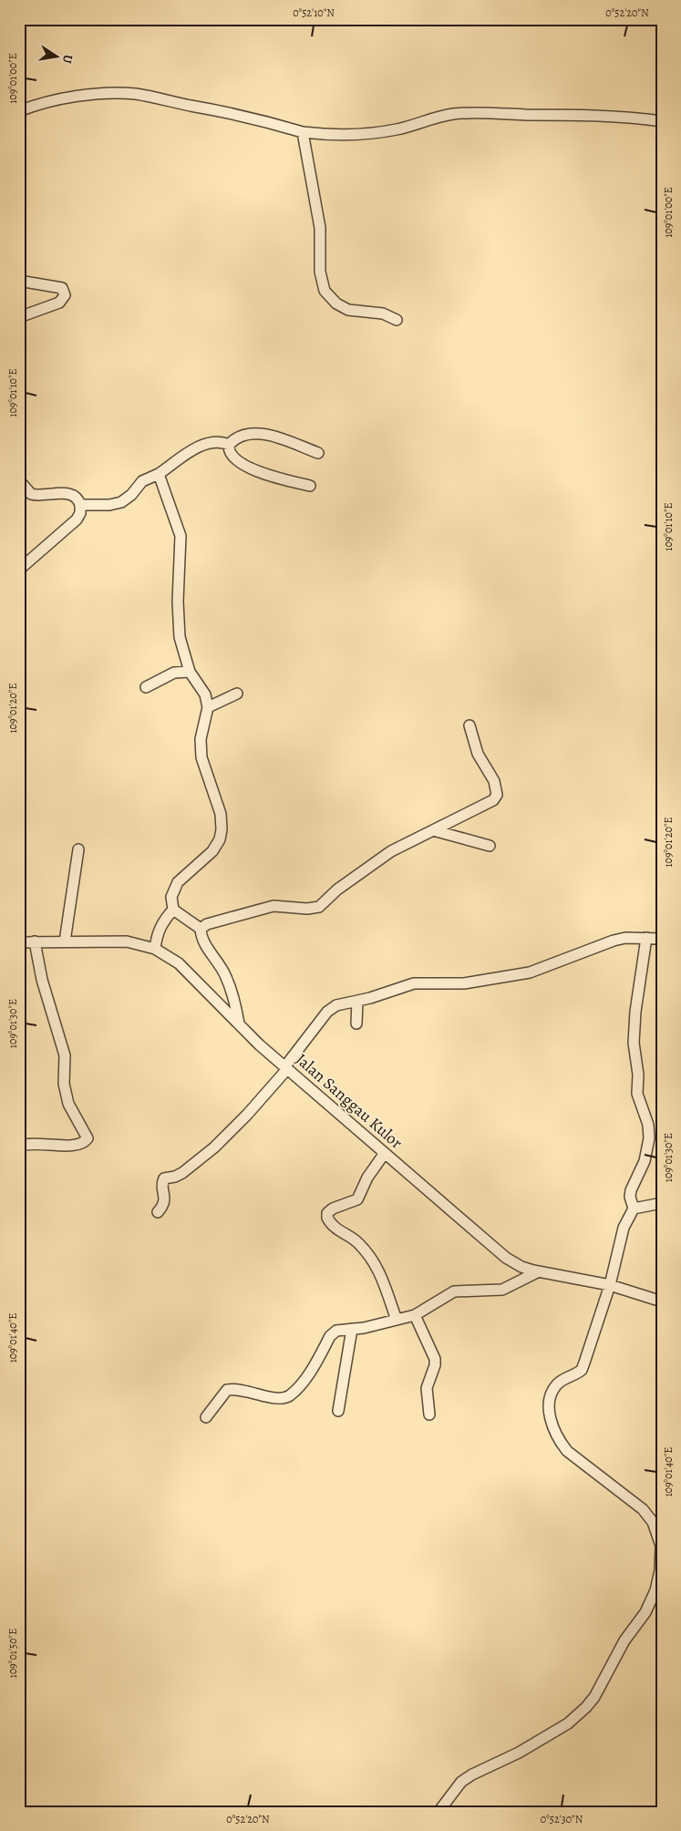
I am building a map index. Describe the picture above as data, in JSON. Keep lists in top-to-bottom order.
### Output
{
  "streets": {
    "street": ["Jalan Sanggau Kulor"]
  },
  "north": "right",
  "coordinates": [
    "0°52'10\"N",
    "0°52'20\"N",
    "109°01'00\"E",
    "109°01'10\"E",
    "109°01'20\"E",
    "109°01'30\"E",
    "109°01'40\"E",
    "109°01'50\"E",
    "0°52'30\"N"
  ]
}
